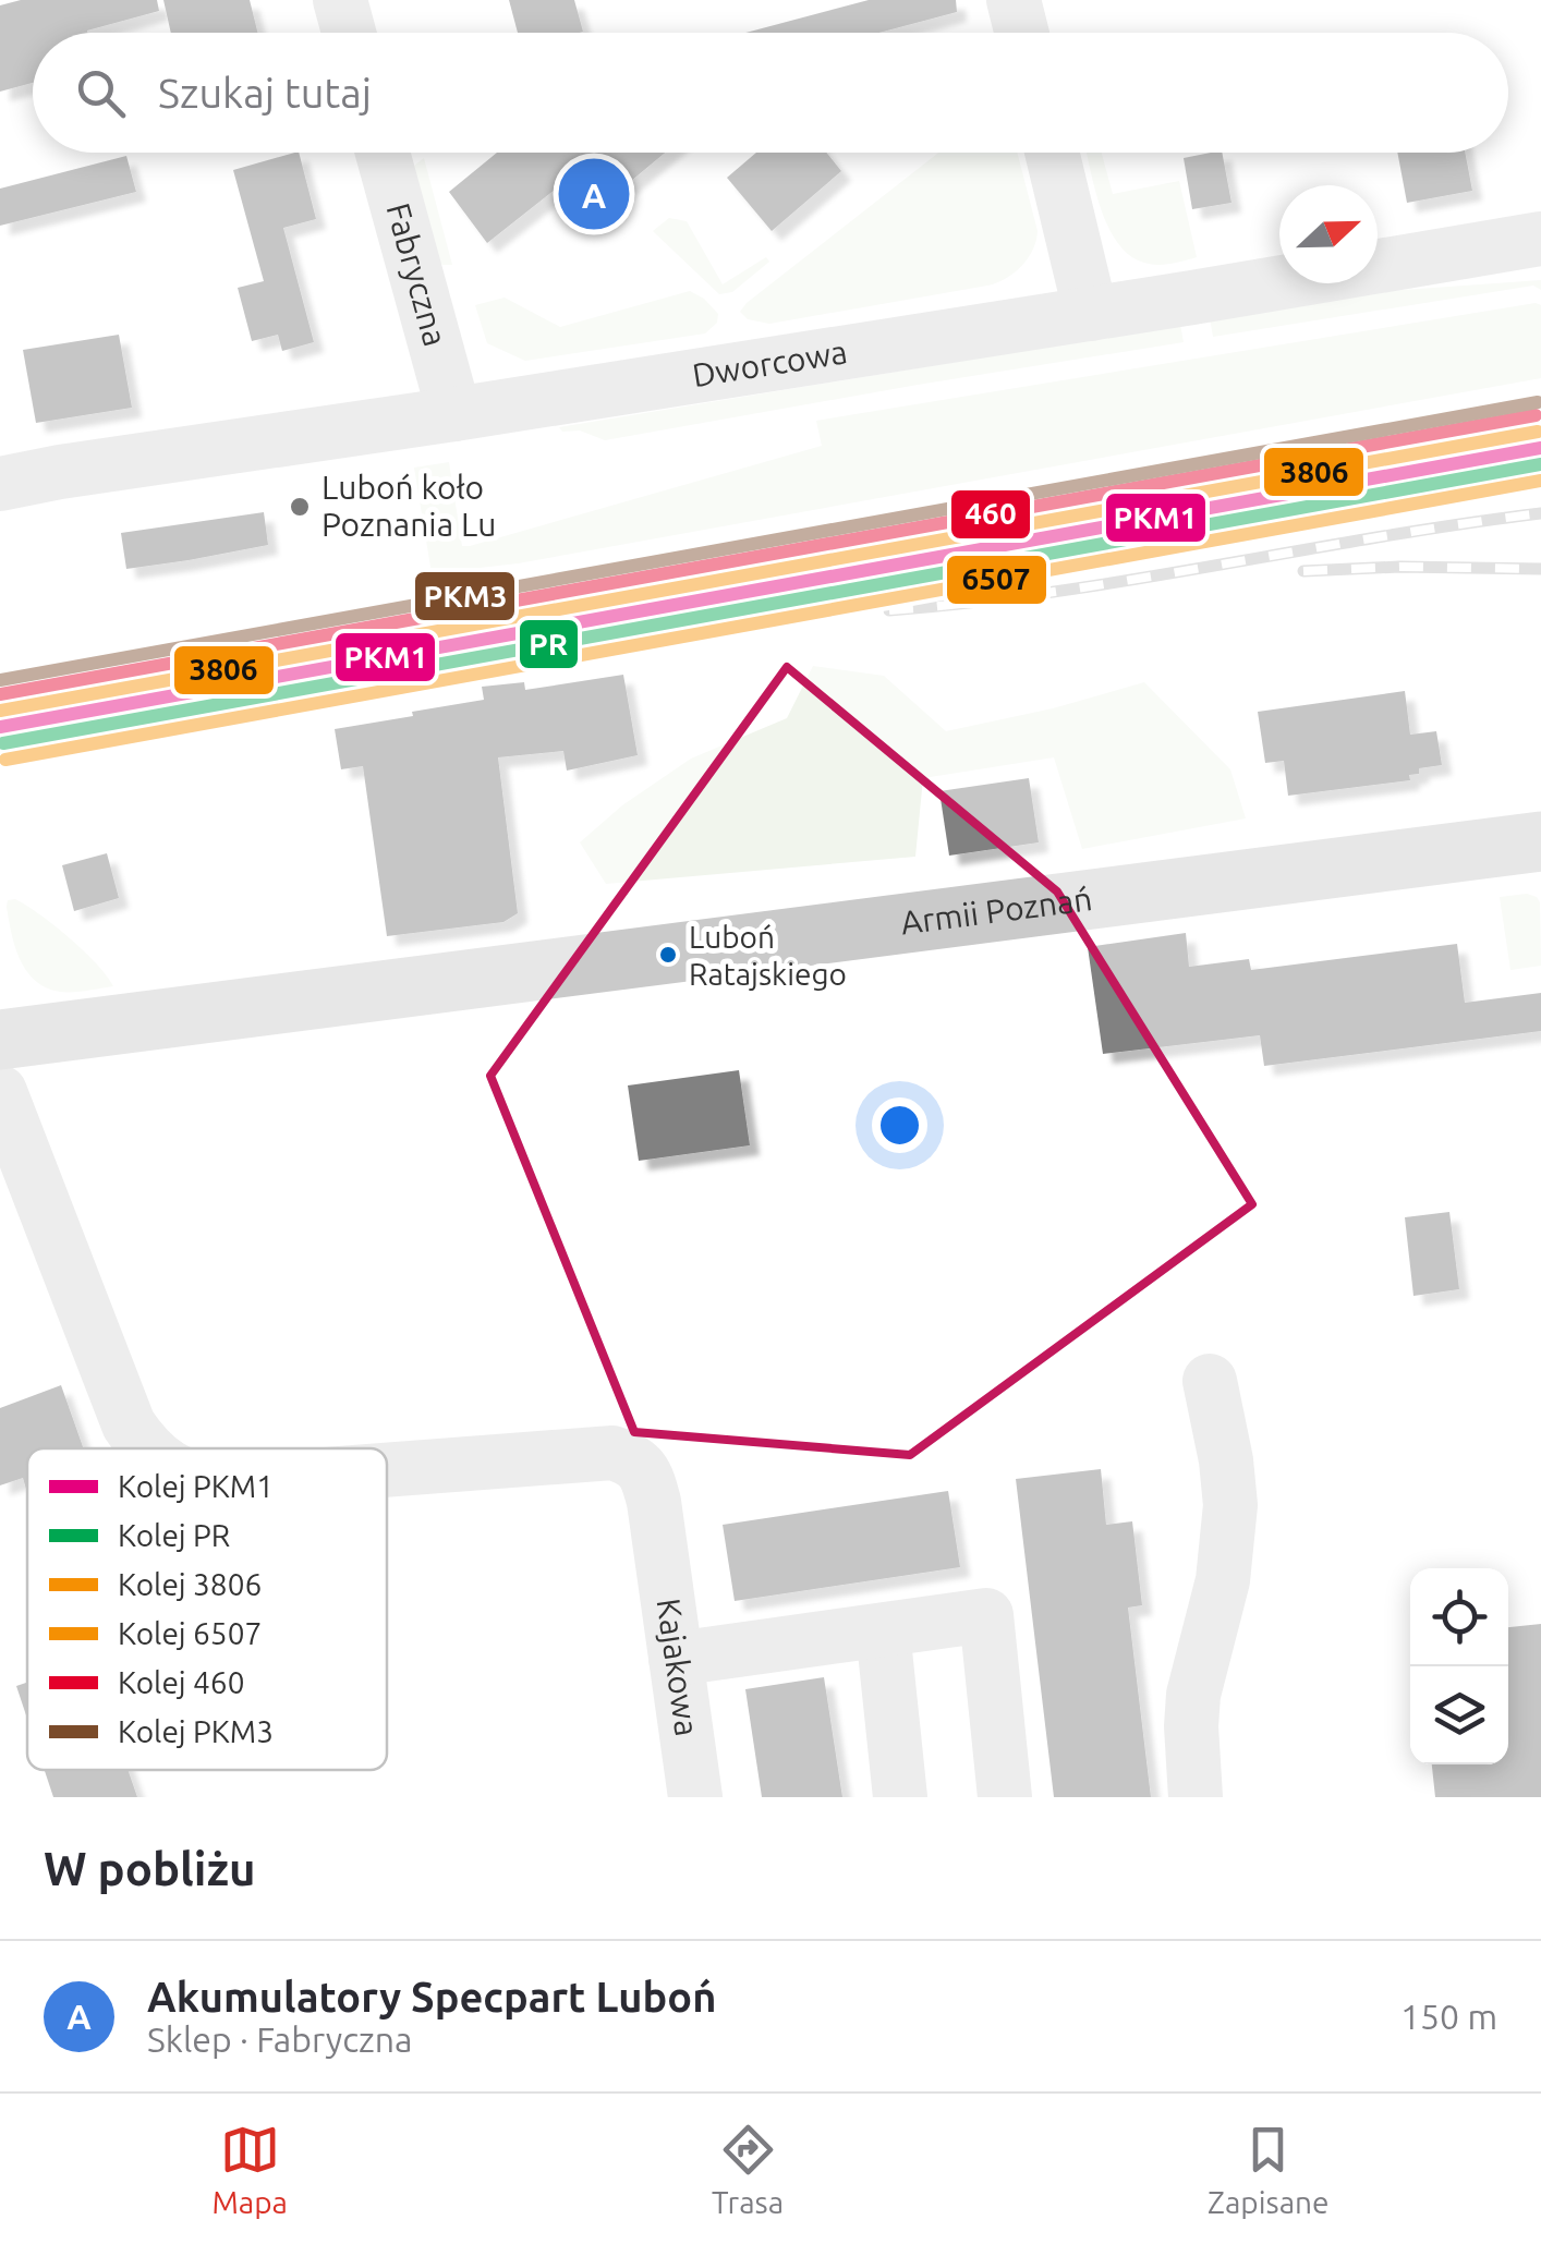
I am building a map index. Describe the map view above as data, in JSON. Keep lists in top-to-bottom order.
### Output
{
  "streets": {
    "main road": ["Armii Poznań"],
    "street": ["Fabryczna", "Dworcowa", "Kajakowa"]
  },
  "crossings": [
    ["Fabryczna", "Dworcowa"]
  ],
  "places": ["Luboń koło Poznania Lu", "Luboń Ratajskiego"],
  "lines": [
    "rail line PKM3",
    "rail line 460",
    "rail line 3806",
    "rail line PKM1",
    "rail line PR",
    "rail line 6507"
  ],
  "legend": [
    "Kolej PKM1",
    "Kolej PR",
    "Kolej 3806",
    "Kolej 6507",
    "Kolej 460",
    "Kolej PKM3"
  ],
  "north": "right",
  "page": {
    "search": "Szukaj tutaj",
    "pins": "A",
    "heading": "W pobliżu",
    "list": [
      {
        "mark": "A",
        "name": "Akumulatory Specpart Luboń",
        "note": "Sklep · Fabryczna",
        "value": "150 m"
      }
    ],
    "nav": ["Mapa", "Trasa", "Zapisane"]
  }
}
